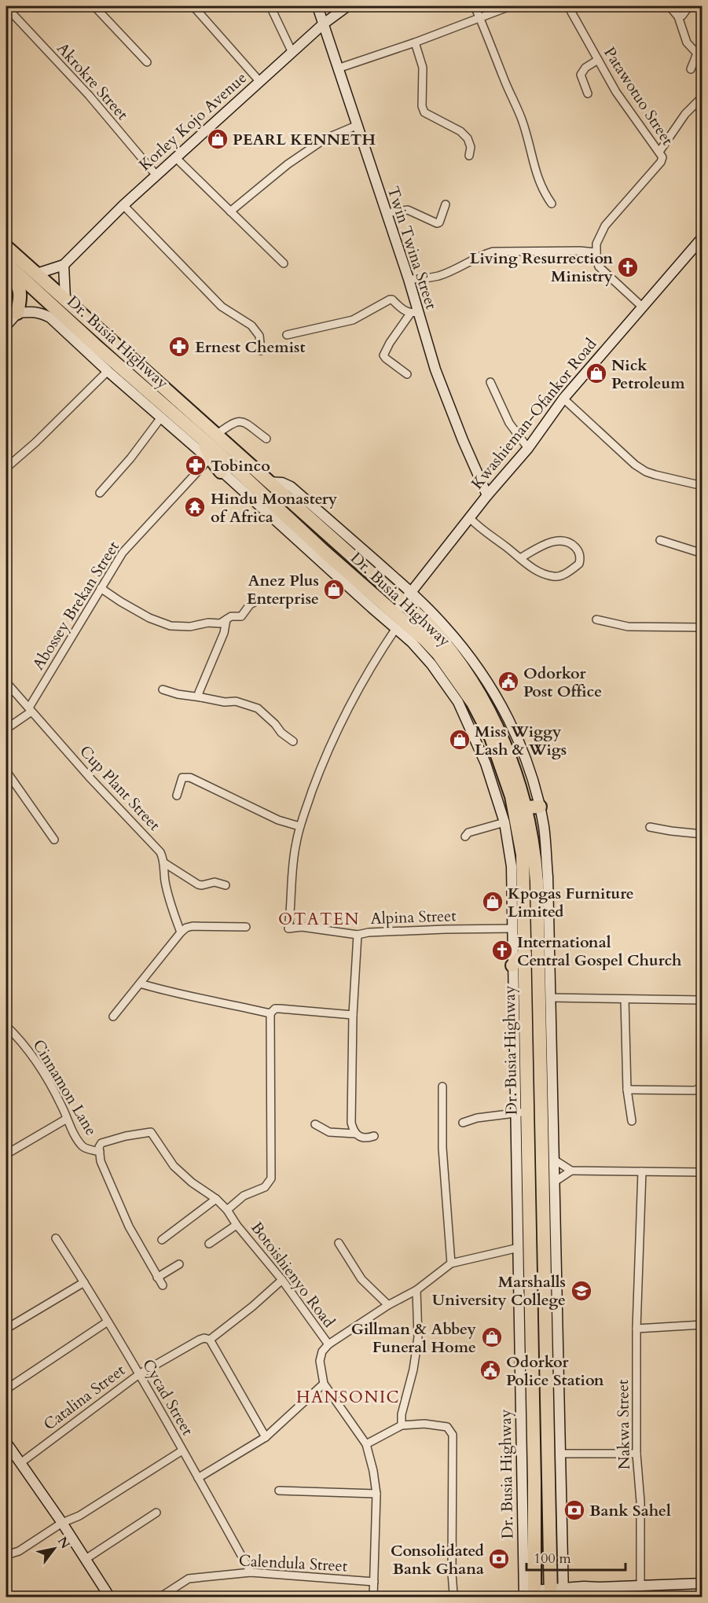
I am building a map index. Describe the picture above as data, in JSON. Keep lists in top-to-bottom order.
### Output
{
  "streets": {
    "highway": ["Dr. Busia Highway"],
    "street": [
      "Akrokre Street",
      "Patawotuo Street",
      "Korley Kojo Avenue",
      "Twin Twina Street",
      "Kwashieman-Ofankor Road",
      "Abossey Brekan Street",
      "Cup Plant Street",
      "Alpina Street",
      "Cinnamon Lane",
      "Botoishienyo Road",
      "Catalina Street",
      "Cycad Street",
      "Nakwa Street",
      "Calendula Street"
    ]
  },
  "crossings": [
    ["Akrokre Street", "Korley Kojo Avenue"],
    ["Korley Kojo Avenue", "Twin Twina Street"],
    ["Korley Kojo Avenue", "Dr. Busia Highway"],
    ["Twin Twina Street", "Kwashieman-Ofankor Road"],
    ["Dr. Busia Highway", "Kwashieman-Ofankor Road"],
    ["Dr. Busia Highway", "Abossey Brekan Street"],
    ["Dr. Busia Highway", "Alpina Street"],
    ["Abossey Brekan Street", "Cup Plant Street"],
    ["Cinnamon Lane", "Botoishienyo Road"],
    ["Botoishienyo Road", "Catalina Street"],
    ["Botoishienyo Road", "Calendula Street"],
    ["Catalina Street", "Cycad Street"],
    ["Cycad Street", "Calendula Street"]
  ],
  "districts": ["OTATEN", "HANSONIC"],
  "places": {
    "shop": [
      "PEARL KENNETH",
      "Nick Petroleum",
      "Anez Plus Enterprise",
      "Miss Wiggy Lash & Wigs",
      "Kpogas Furniture Limited",
      "Gillman & Abbey Funeral Home"
    ],
    "church": ["Living Resurrection Ministry", "International Central Gospel Church"],
    "pharmacy": ["Ernest Chemist", "Tobinco"],
    "temple": ["Hindu Monastery of Africa"],
    "public building": ["Odorkor Post Office", "Odorkor Police Station"],
    "school or university": ["Marshalls University College"],
    "bank": ["Bank Sahel", "Consolidated Bank Ghana"]
  },
  "scale_bar": "100 m",
  "north": "top right"
}
